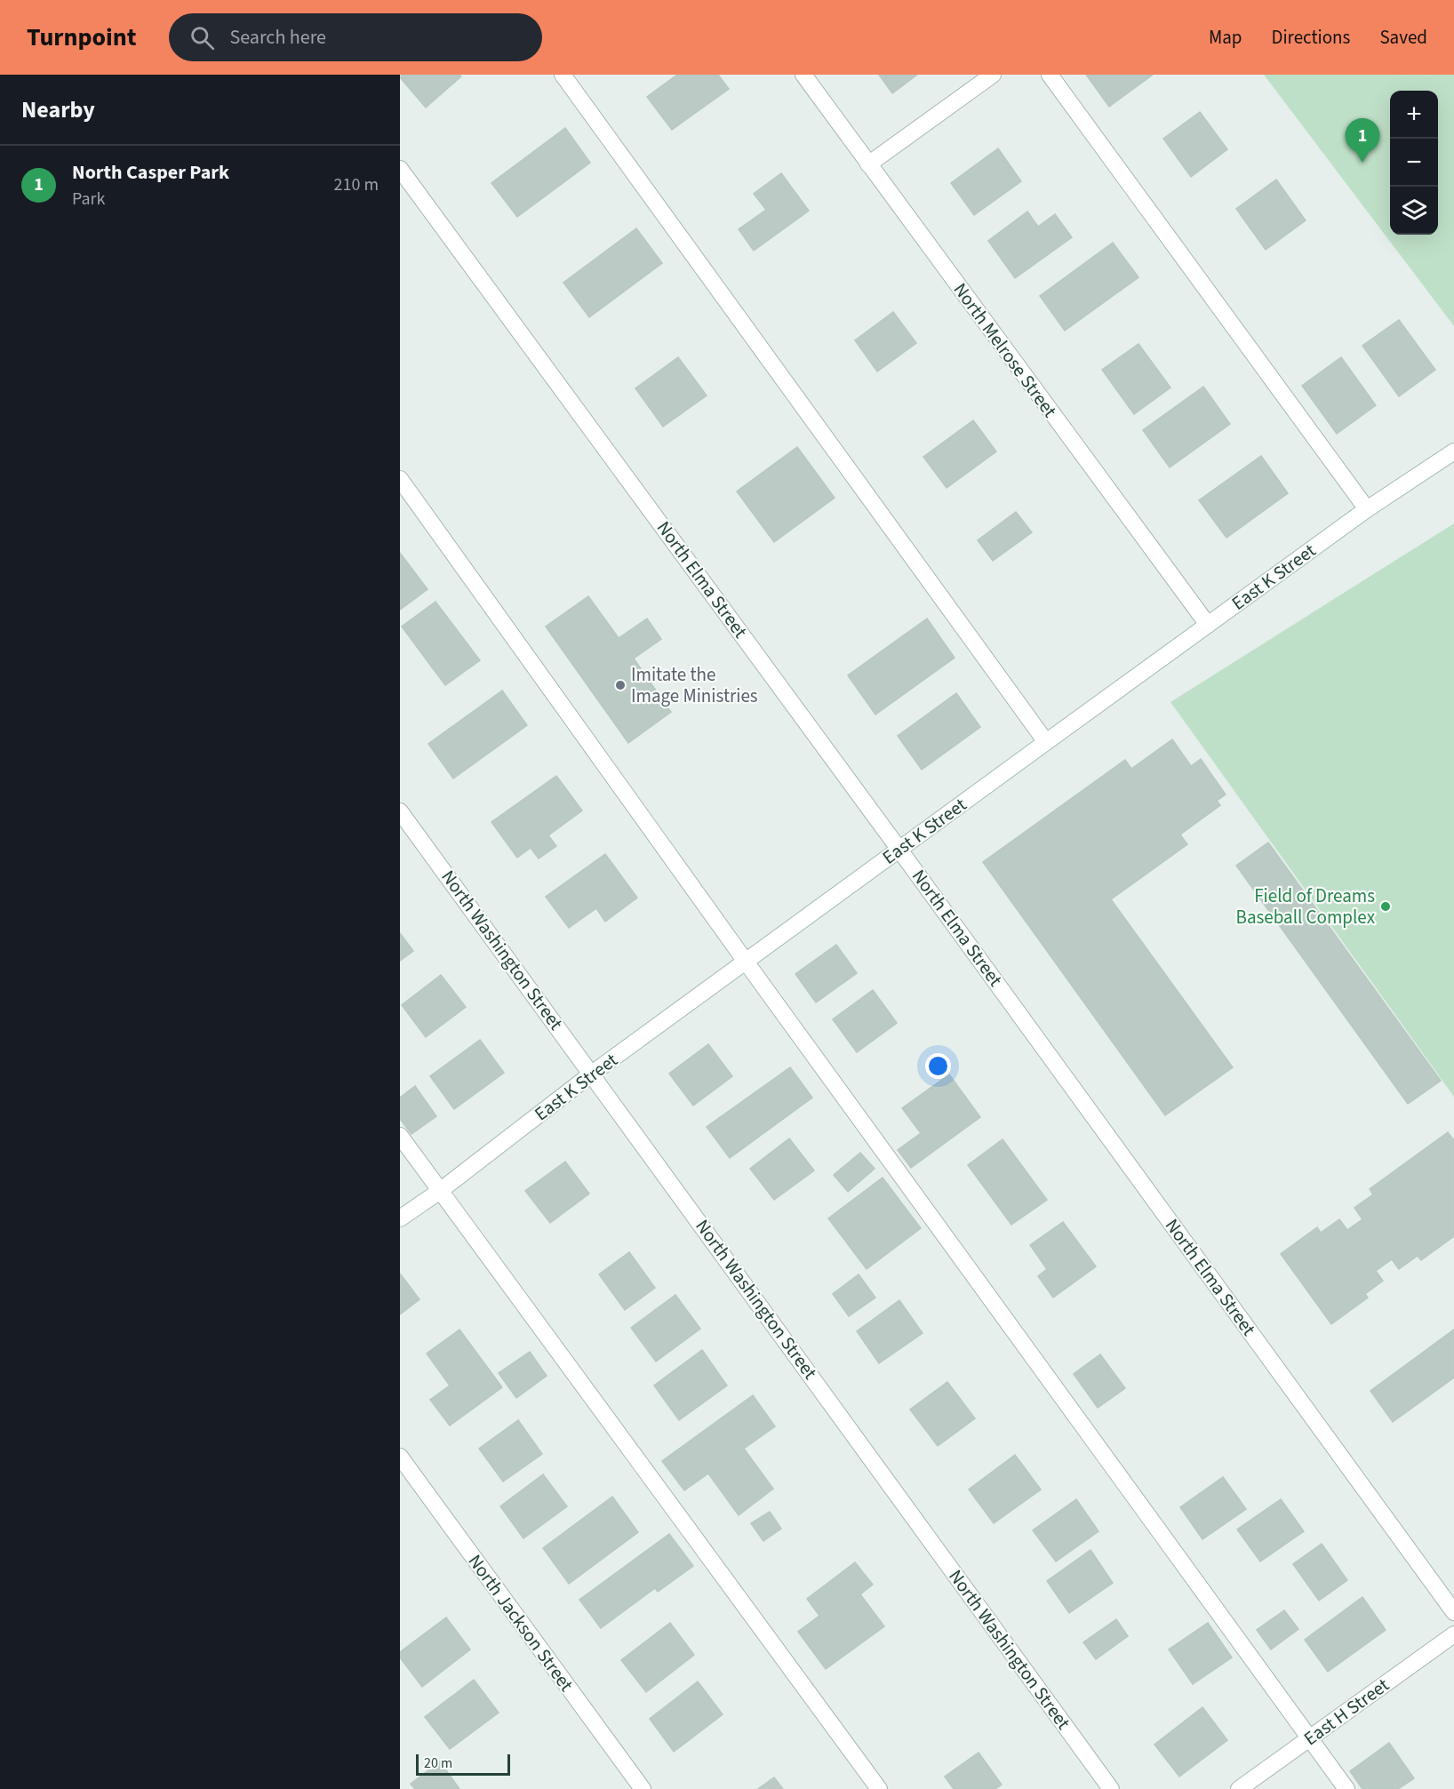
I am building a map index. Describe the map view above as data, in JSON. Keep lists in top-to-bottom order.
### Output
{
  "streets": {
    "street": [
      "North Melrose Street",
      "East K Street",
      "North Elma Street",
      "North Washington Street",
      "North Jackson Street",
      "East H Street"
    ]
  },
  "crossings": [
    ["North Melrose Street", "East K Street"],
    ["East K Street", "North Elma Street"],
    ["East K Street", "North Washington Street"]
  ],
  "places": ["Imitate the Image Ministries", "Field of Dreams Baseball Complex"],
  "scale_bar": "20 m",
  "page": {
    "header": "Turnpoint",
    "search": "Search here",
    "nav": ["Map", "Directions", "Saved"],
    "heading": "Nearby",
    "map_buttons": ["+", "−"],
    "pins": "1",
    "list": [
      {
        "mark": "1",
        "name": "North Casper Park",
        "note": "Park",
        "value": "210 m"
      }
    ],
    "scale": "20 m"
  }
}
